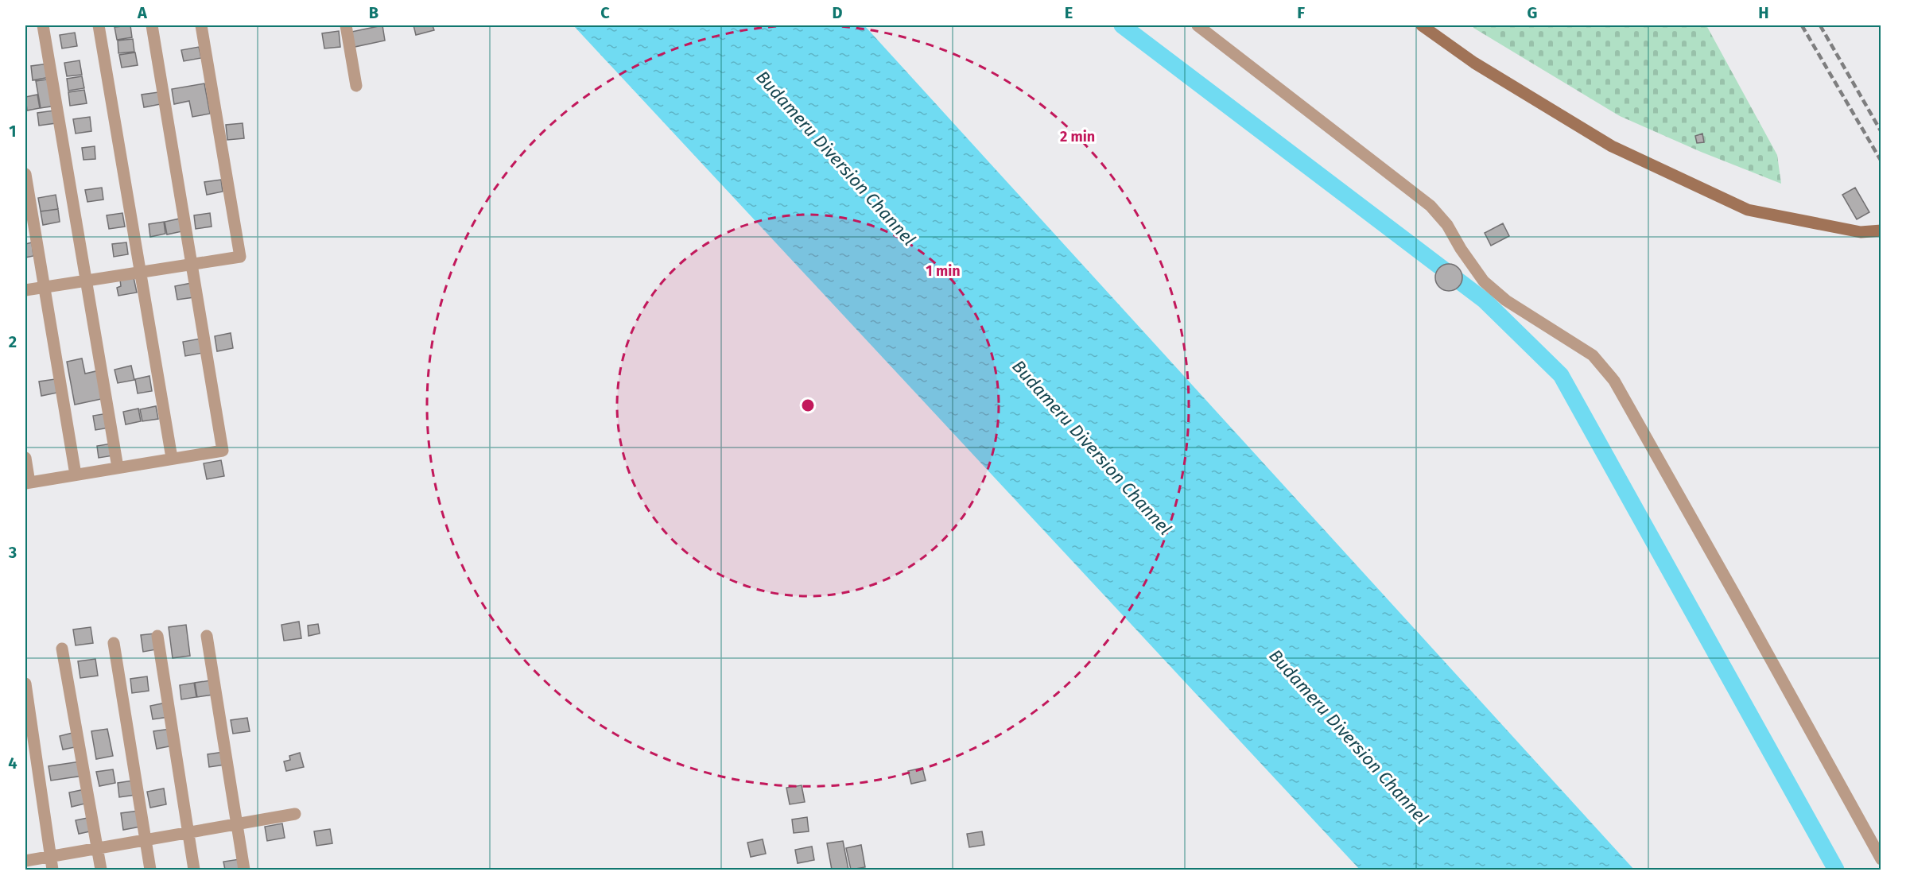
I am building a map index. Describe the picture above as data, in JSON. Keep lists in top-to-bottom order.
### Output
{
  "water": ["Budameru Diversion Channel"],
  "grid": {
    "columns": [
      "A",
      "B",
      "C",
      "D",
      "E",
      "F",
      "G",
      "H"
    ],
    "rows": [
      "1",
      "2",
      "3",
      "4"
    ]
  },
  "rings": ["2 min", "1 min"]
}
